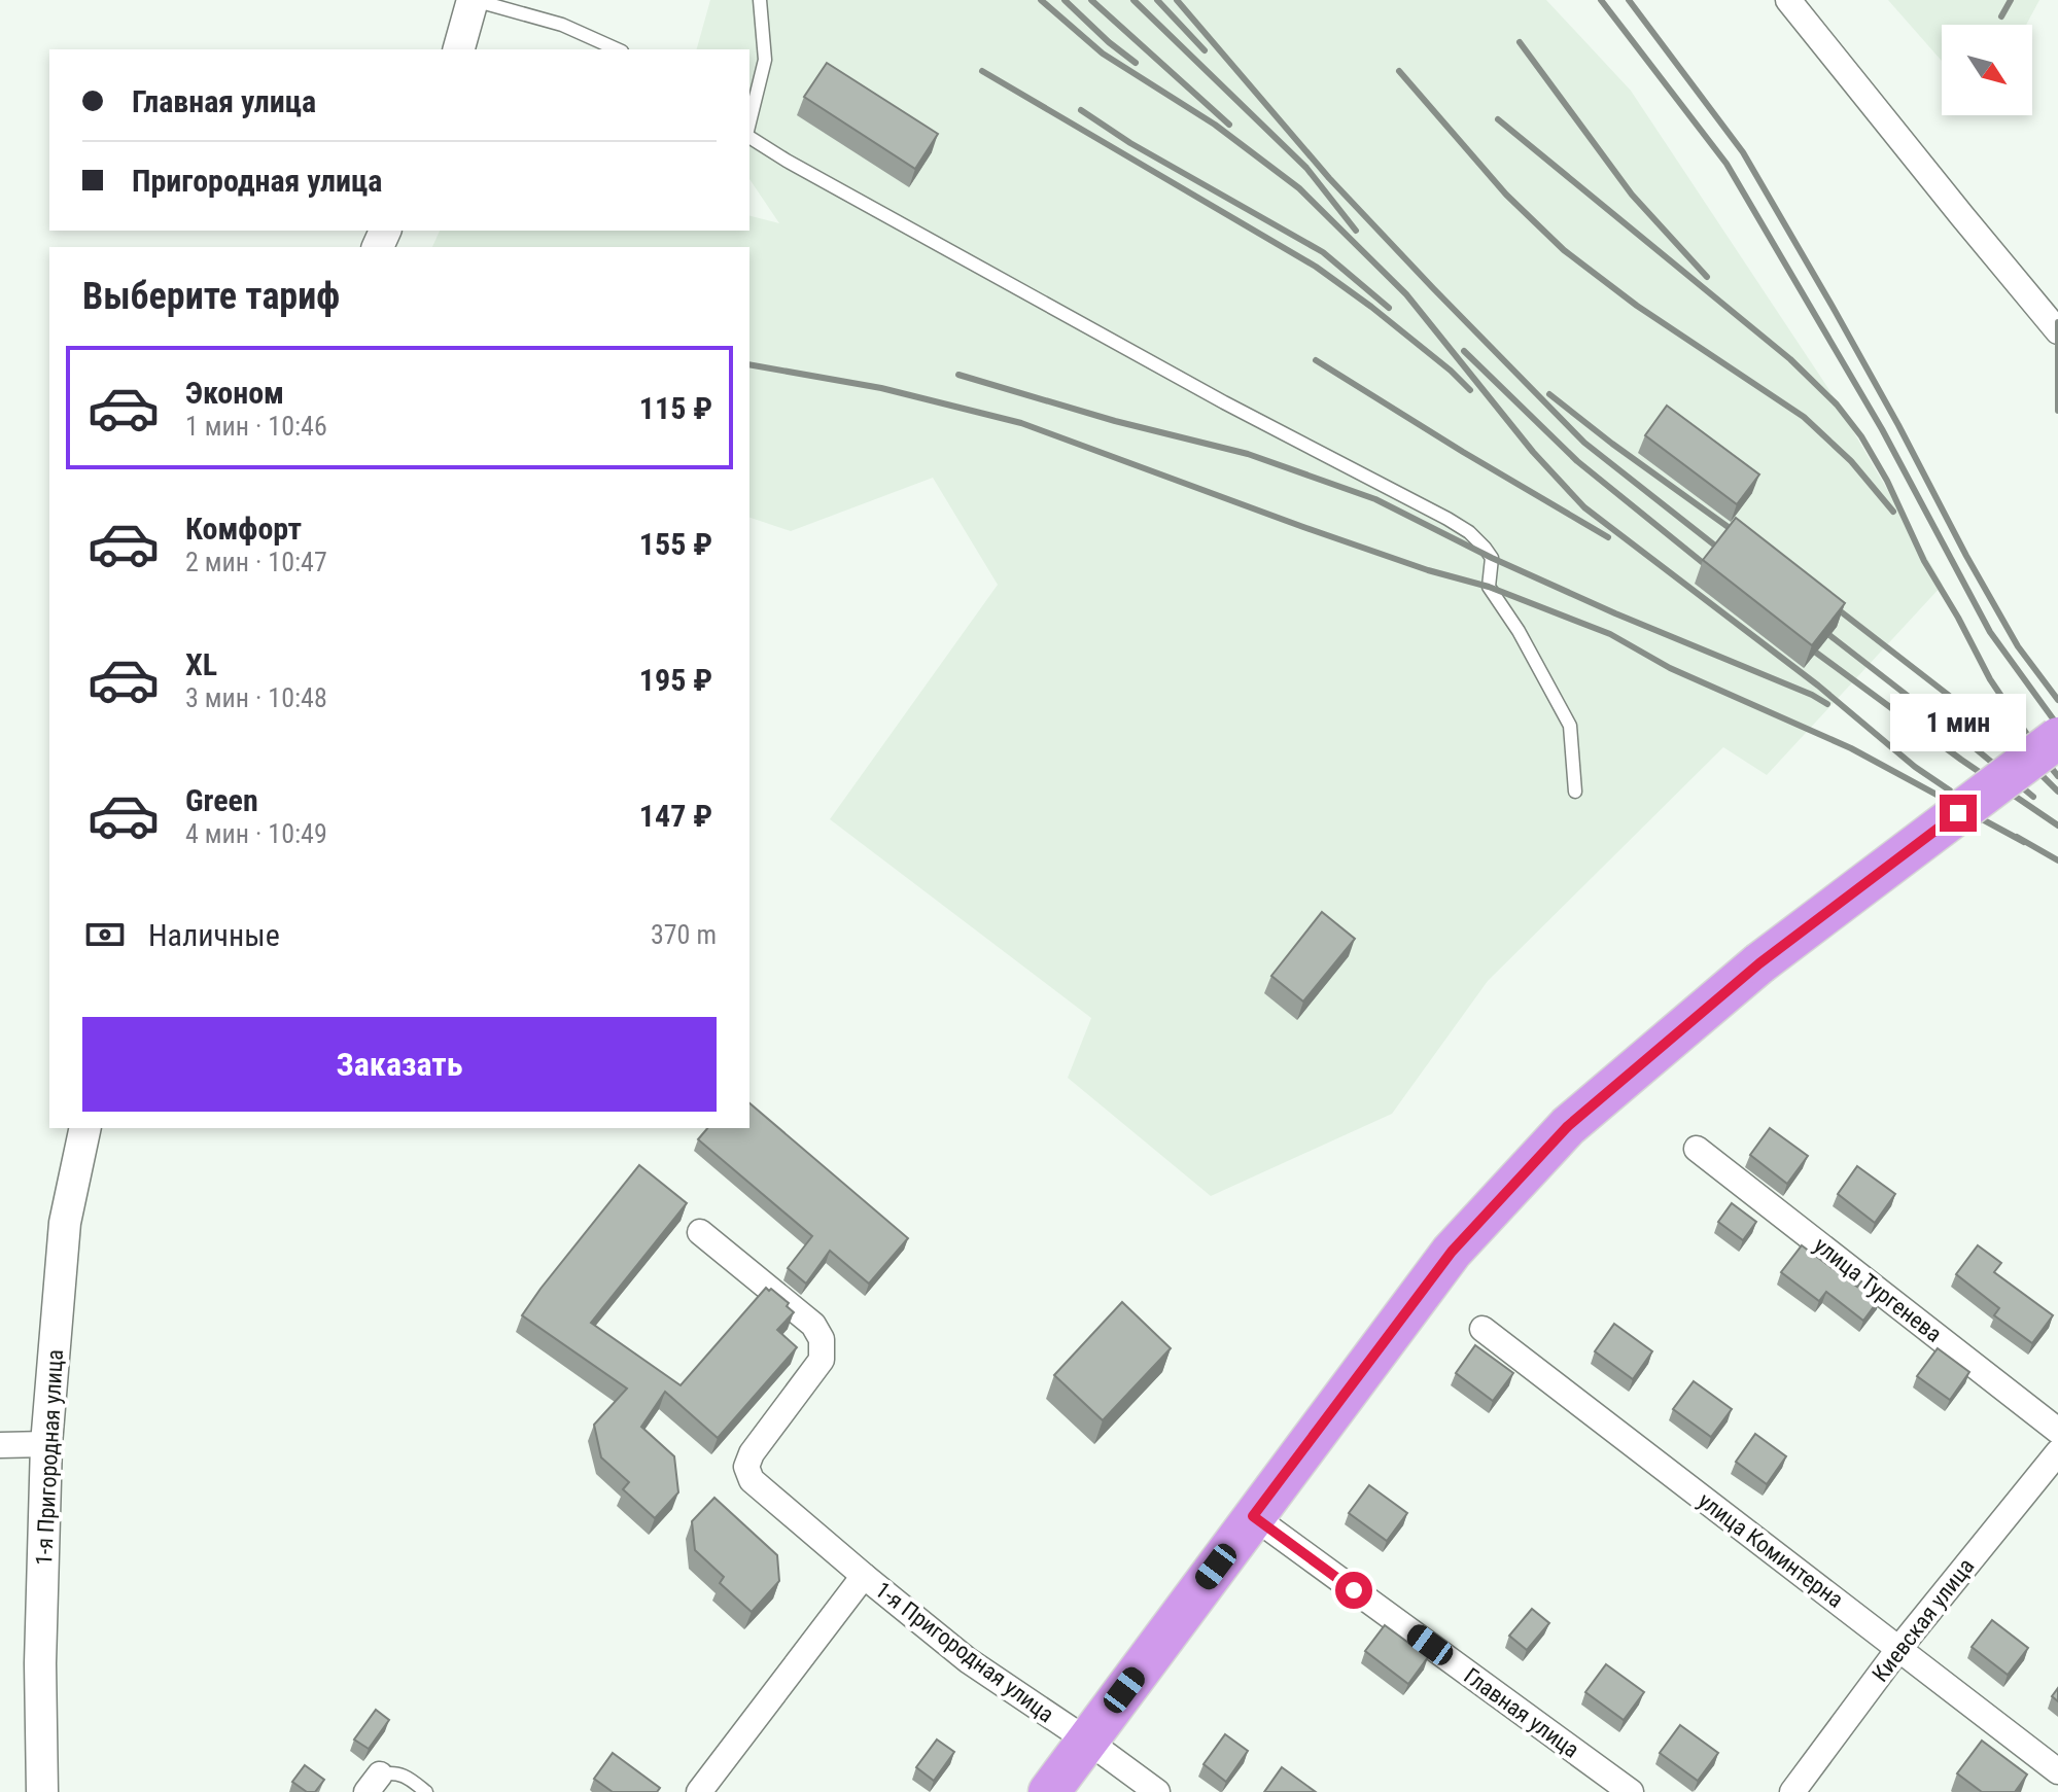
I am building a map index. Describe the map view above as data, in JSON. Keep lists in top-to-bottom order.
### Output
{
  "streets": {
    "street": [
      "улица Тургенева",
      "1-я Пригородная улица",
      "улица Коминтерна",
      "Киевская улица",
      "Главная улица"
    ]
  },
  "crossings": [
    ["улица Коминтерна", "Киевская улица"]
  ],
  "north": "bottom right",
  "page": {
    "banner": ["Главная улица", "Пригородная улица"],
    "heading": "Выберите тариф",
    "list": [
      {
        "name": "Эконом",
        "note": "1 мин · 10:46",
        "value": "115 ₽"
      },
      {
        "name": "Комфорт",
        "note": "2 мин · 10:47",
        "value": "155 ₽"
      },
      {
        "name": "XL",
        "note": "3 мин · 10:48",
        "value": "195 ₽"
      },
      {
        "name": "Green",
        "note": "4 мин · 10:49",
        "value": "147 ₽"
      }
    ],
    "bubble": "1 мин",
    "pay": ["Наличные", "370 m"],
    "buttons": "Заказать"
  }
}
